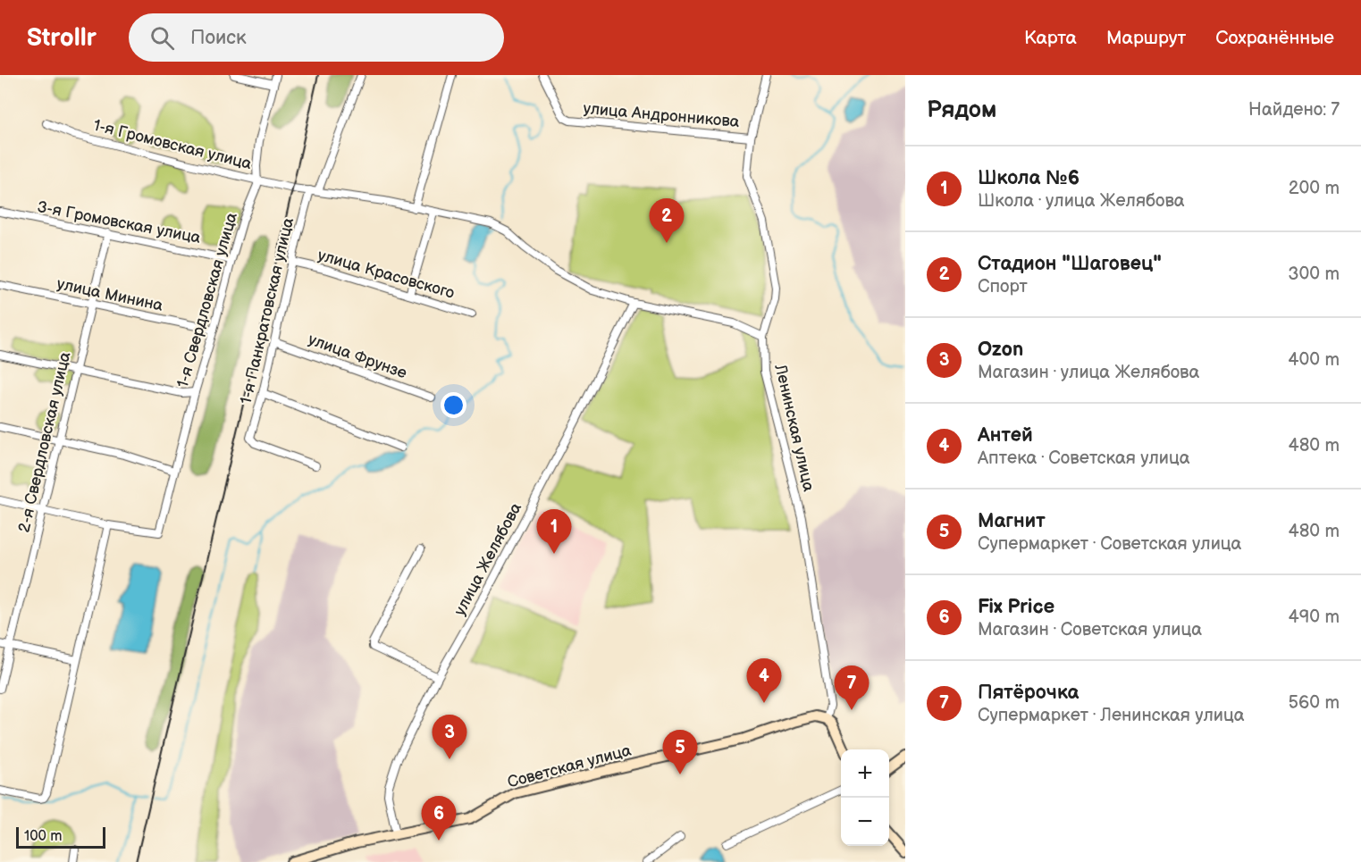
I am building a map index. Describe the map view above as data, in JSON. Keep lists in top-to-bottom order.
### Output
{
  "streets": {
    "street": [
      "улица Андронникова",
      "1-я Громовская улица",
      "3-я Громовская улица",
      "улица Красовского",
      "улица Минина",
      "1-я Свердловская улица",
      "1-я Панкратовская улица",
      "улица Фрунзе",
      "Ленинская улица",
      "2-я Свердловская улица",
      "улица Желябова",
      "Советская улица"
    ]
  },
  "crossings": [
    ["улица Андронникова", "Ленинская улица"],
    ["1-я Громовская улица", "1-я Свердловская улица"],
    ["1-я Громовская улица", "1-я Панкратовская улица"],
    ["1-я Громовская улица", "Ленинская улица"],
    ["1-я Громовская улица", "улица Желябова"],
    ["3-я Громовская улица", "1-я Свердловская улица"],
    ["3-я Громовская улица", "2-я Свердловская улица"],
    ["улица Красовского", "1-я Панкратовская улица"],
    ["улица Минина", "1-я Свердловская улица"],
    ["улица Минина", "2-я Свердловская улица"],
    ["1-я Панкратовская улица", "улица Фрунзе"],
    ["Ленинская улица", "Советская улица"],
    ["улица Желябова", "Советская улица"]
  ],
  "scale_bar": "100 m",
  "page": {
    "header": "Strollr",
    "search": "Поиск",
    "nav": ["Карта", "Маршрут", "Сохранённые"],
    "heading": ["Рядом", "Найдено: 7"],
    "list": [
      {
        "mark": "1",
        "name": "Школа №6",
        "note": "Школа · улица Желябова",
        "value": "200 m"
      },
      {
        "mark": "2",
        "name": "Стадион \"Шаговец\"",
        "note": "Спорт",
        "value": "300 m"
      },
      {
        "mark": "3",
        "name": "Ozon",
        "note": "Магазин · улица Желябова",
        "value": "400 m"
      },
      {
        "mark": "4",
        "name": "Антей",
        "note": "Аптека · Советская улица",
        "value": "480 m"
      },
      {
        "mark": "5",
        "name": "Магнит",
        "note": "Супермаркет · Советская улица",
        "value": "480 m"
      },
      {
        "mark": "6",
        "name": "Fix Price",
        "note": "Магазин · Советская улица",
        "value": "490 m"
      },
      {
        "mark": "7",
        "name": "Пятёрочка",
        "note": "Супермаркет · Ленинская улица",
        "value": "560 m"
      }
    ],
    "pins": [
      "2",
      "1",
      "4",
      "7",
      "3",
      "5",
      "6"
    ],
    "map_buttons": ["+", "−"],
    "scale": "100 m"
  }
}
